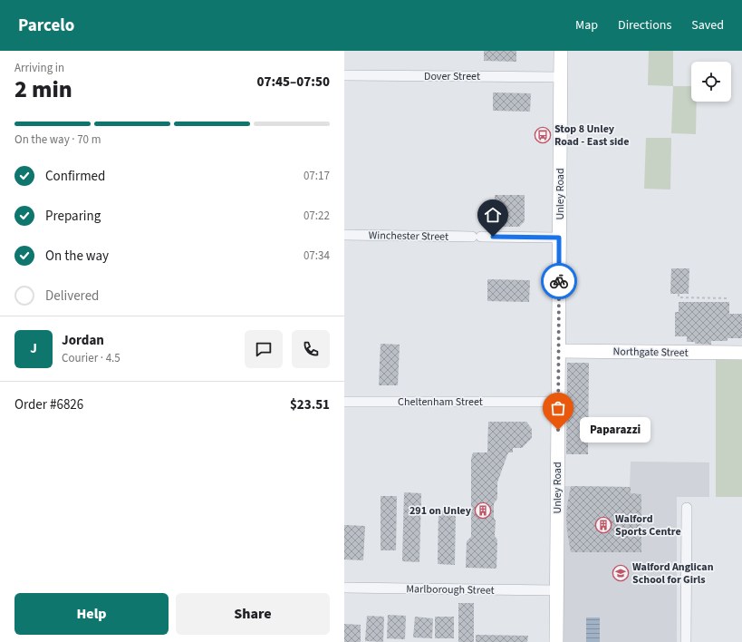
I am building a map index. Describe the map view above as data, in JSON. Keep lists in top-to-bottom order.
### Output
{
  "streets": {
    "main road": ["Unley Road", "Northgate Street"],
    "street": [
      "Dover Street",
      "Winchester Street",
      "Cheltenham Street",
      "Marlborough Street"
    ]
  },
  "crossings": [
    ["Dover Street", "Unley Road"],
    ["Unley Road", "Winchester Street"],
    ["Unley Road", "Northgate Street"],
    ["Unley Road", "Cheltenham Street"],
    ["Unley Road", "Marlborough Street"]
  ],
  "places": {
    "bus stop": ["Stop 8 Unley Road - East side"],
    "other": ["Paparazzi"],
    "building": ["291 on Unley", "Walford Sports Centre"],
    "school or university": ["Walford Anglican School for Girls"]
  },
  "page": {
    "header": "Parcelo",
    "nav": ["Map", "Directions", "Saved"],
    "heading": ["2 min", "Arriving in", "07:45–07:50"],
    "panel": [
      "Jordan",
      "Courier · 4.5",
      "Order #6826",
      "$23.51"
    ],
    "bar": "On the way · 70 m",
    "list": [
      ["Confirmed", "07:17"],
      ["Preparing", "07:22"],
      ["On the way", "07:34"],
      "Delivered"
    ],
    "round": "J",
    "bubble": "Paparazzi",
    "buttons": ["Help", "Share"]
  }
}
